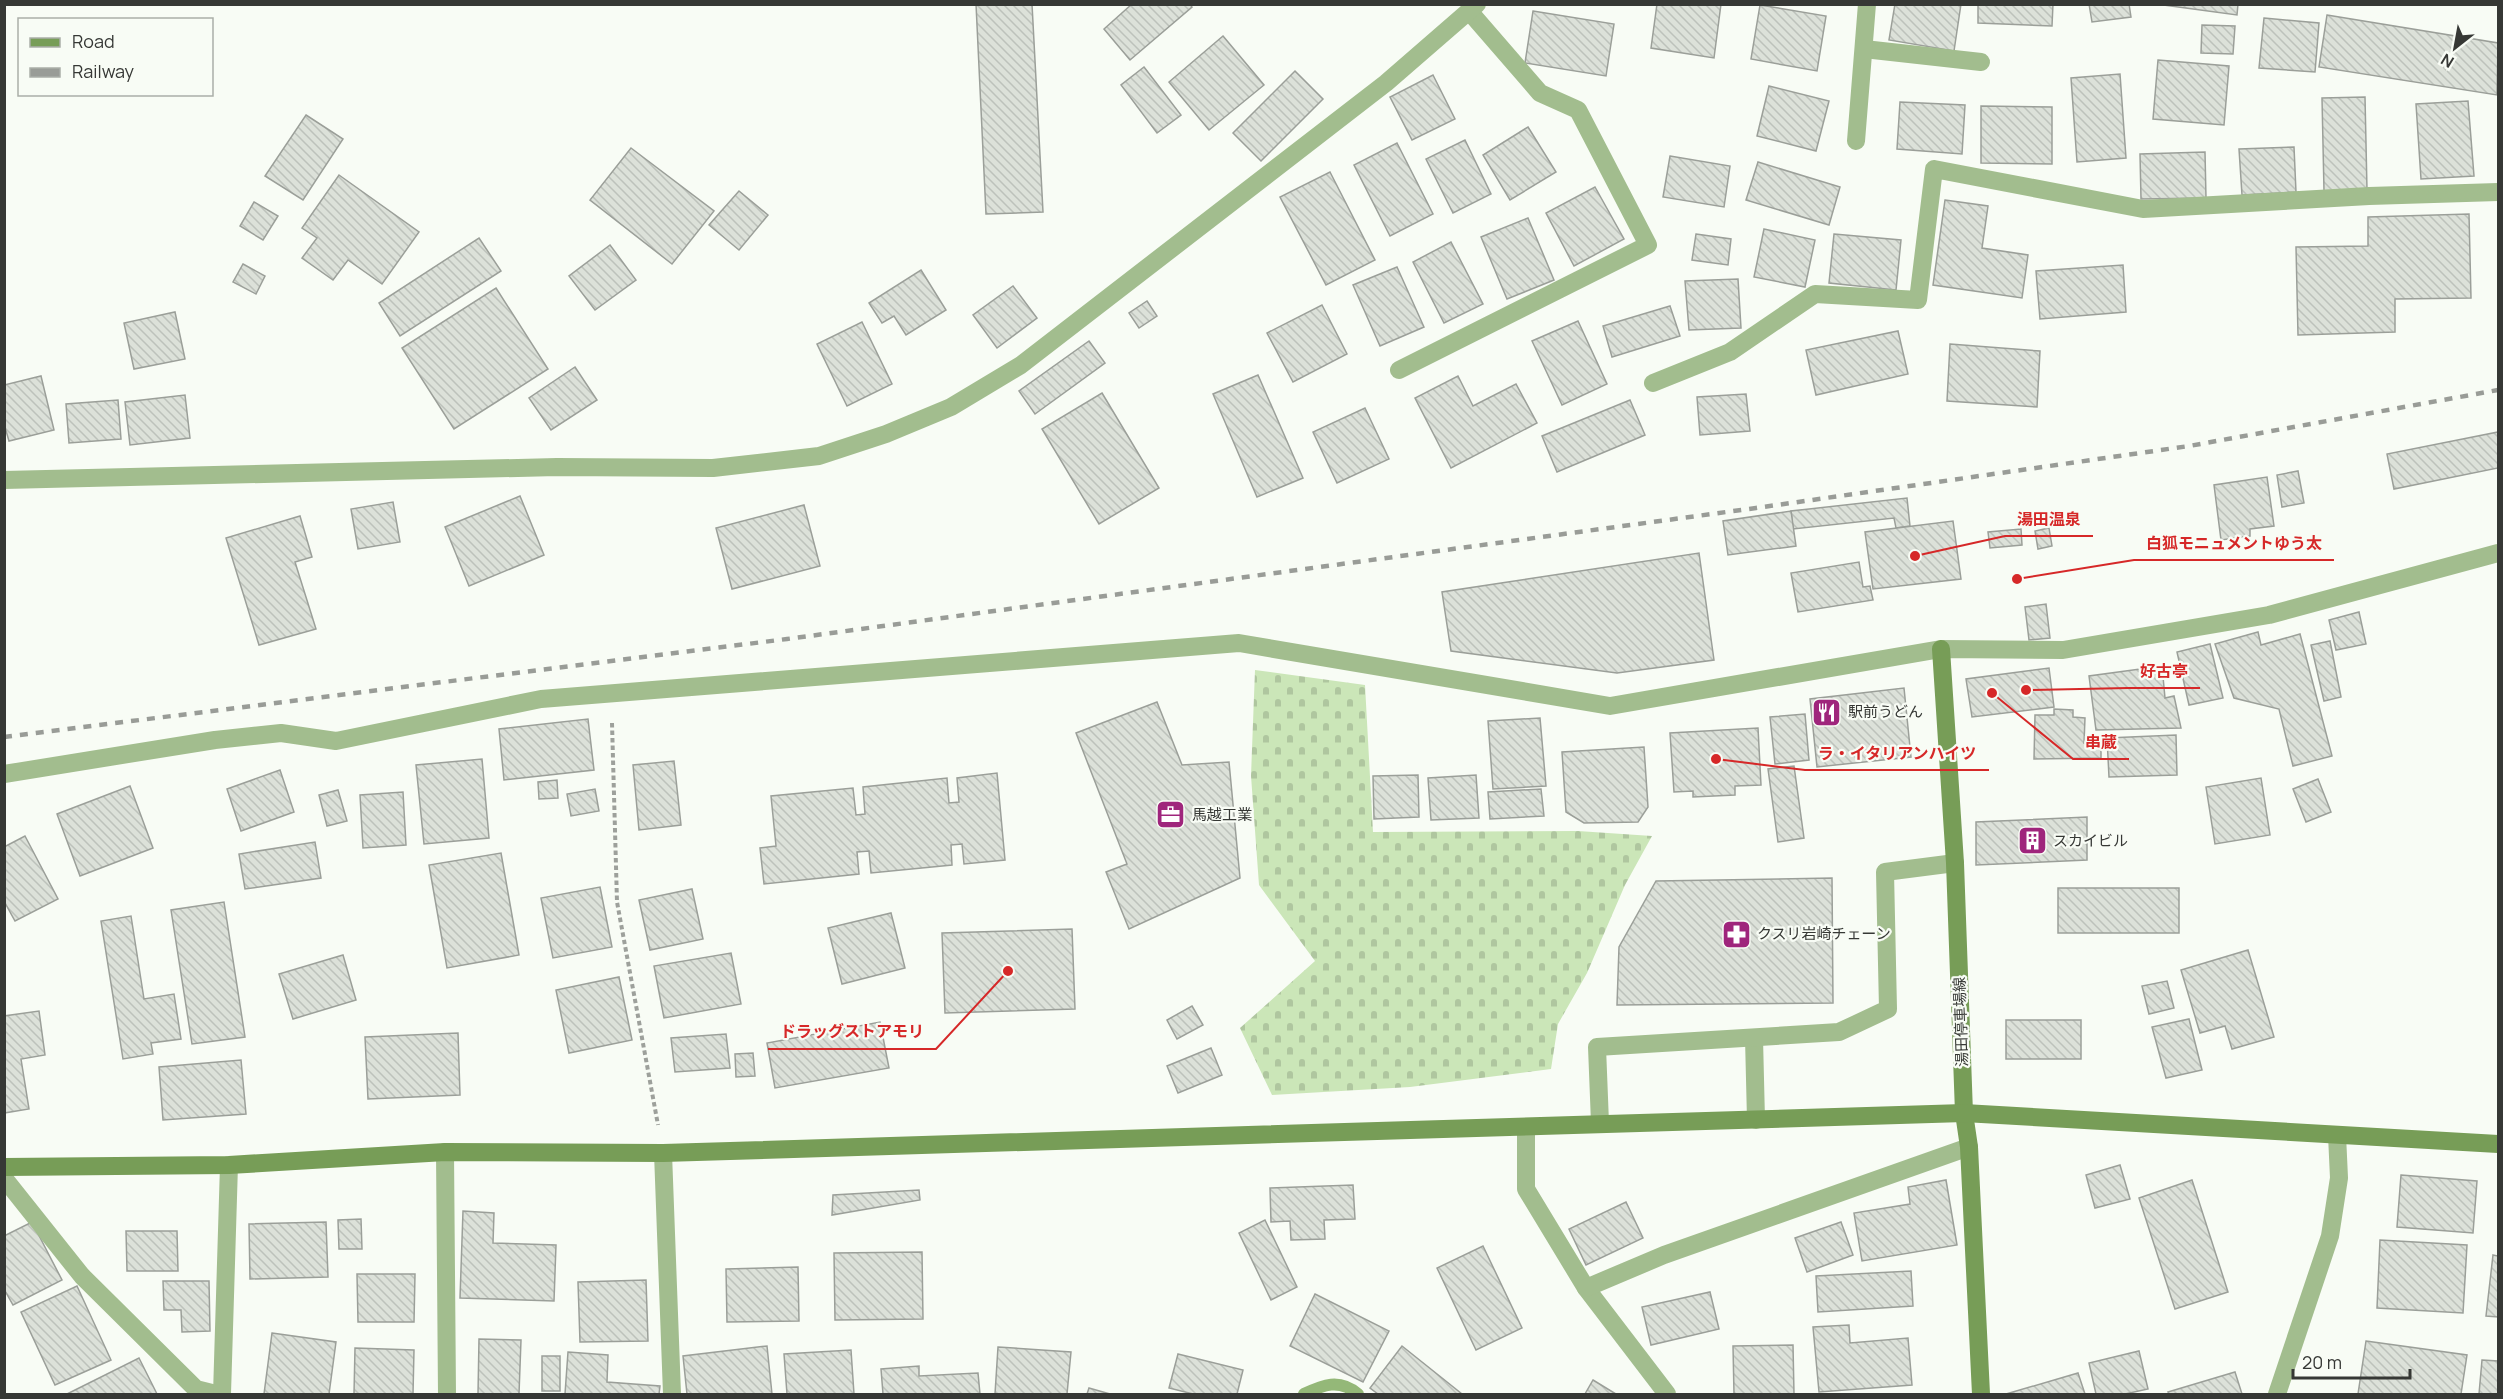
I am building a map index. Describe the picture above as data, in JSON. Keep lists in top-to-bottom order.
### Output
{
  "streets": {
    "street": ["湯田停車場線"]
  },
  "places": {
    "other": [
      "湯田温泉",
      "白狐モニュメントゆう太",
      "好古亭",
      "串蔵",
      "ラ・イタリアンハイツ",
      "ドラッグストアモリ"
    ],
    "restaurant": ["駅前うどん"],
    "office": ["馬越工業"],
    "building": ["スカイビル"],
    "pharmacy": ["クスリ岩崎チェーン"]
  },
  "legend": ["Road", "Railway"],
  "scale_bar": "20 m",
  "north": "bottom left"
}
